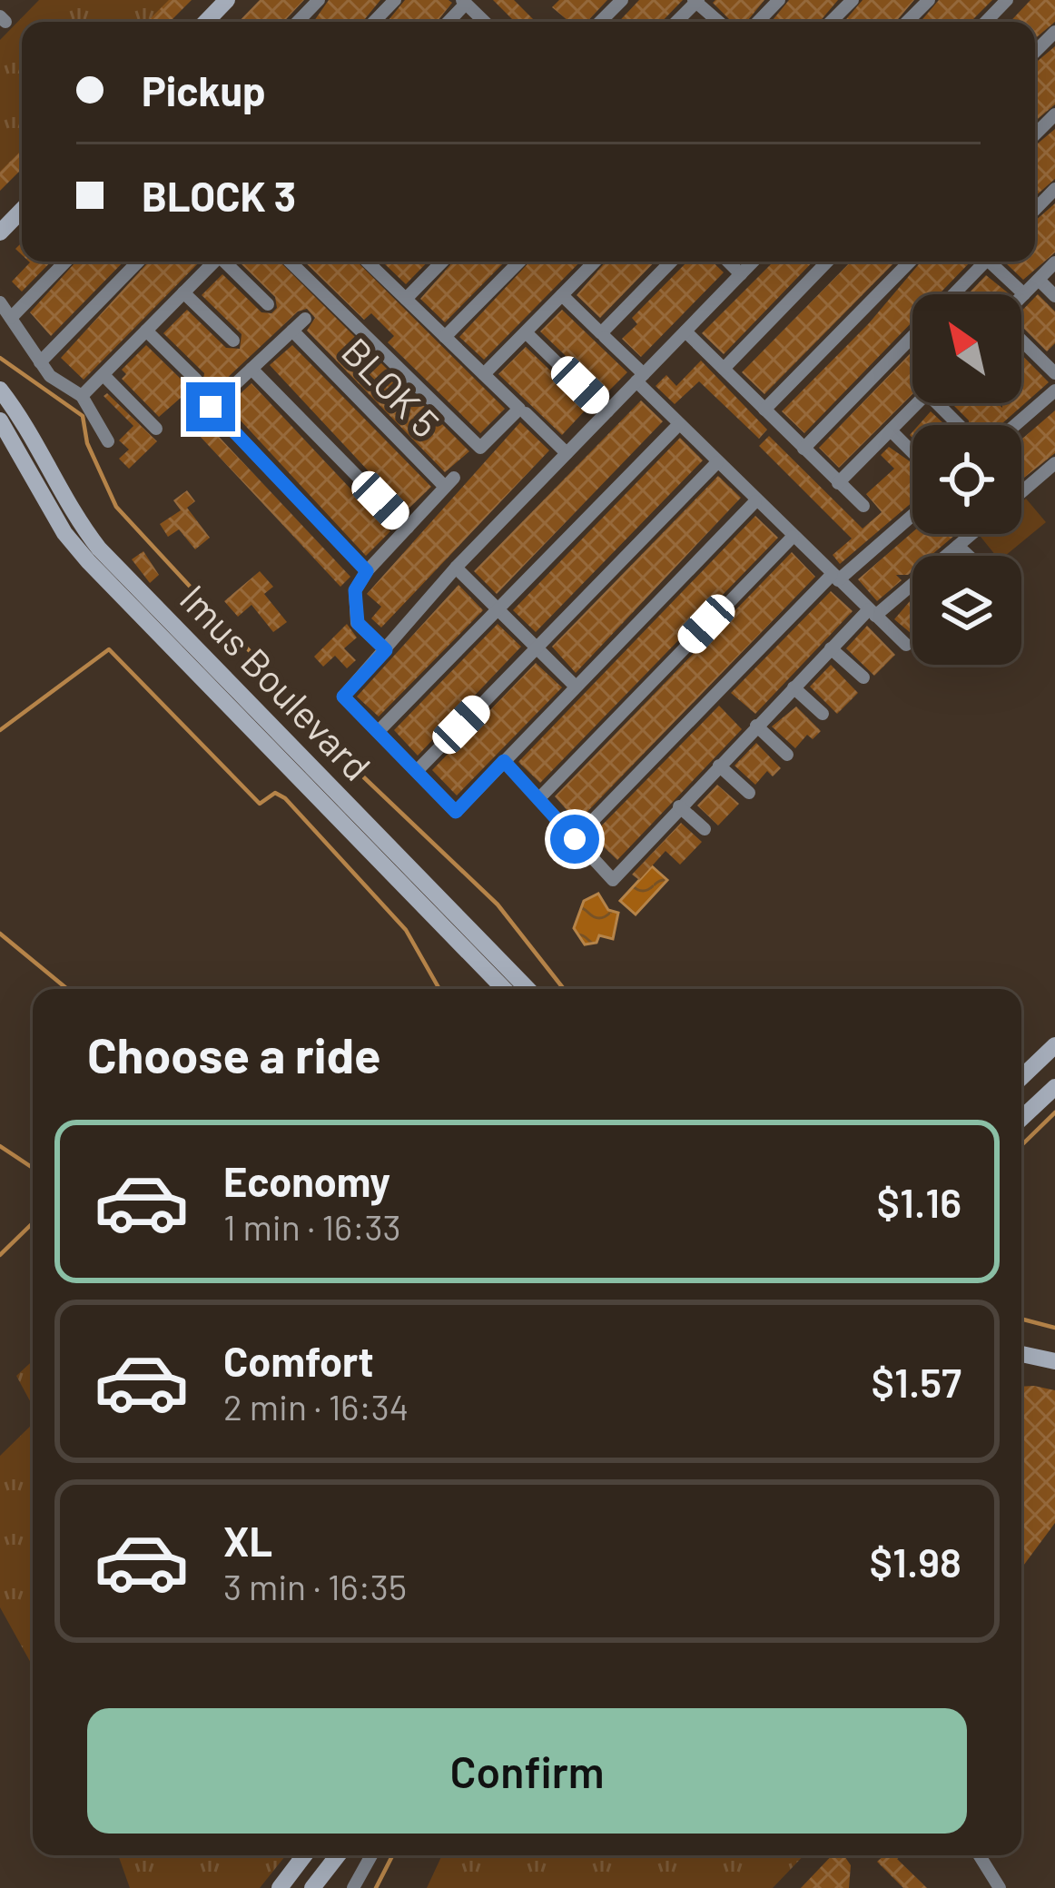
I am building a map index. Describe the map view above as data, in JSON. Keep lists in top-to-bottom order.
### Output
{
  "streets": {
    "main road": ["Imus Boulevard"],
    "street": ["BLOK 5"]
  },
  "north": "top left",
  "page": {
    "banner": ["Pickup", "BLOCK 3"],
    "heading": "Choose a ride",
    "list": [
      {
        "name": "Economy",
        "note": "1 min · 16:33",
        "value": "$1.16"
      },
      {
        "name": "Comfort",
        "note": "2 min · 16:34",
        "value": "$1.57"
      },
      {
        "name": "XL",
        "note": "3 min · 16:35",
        "value": "$1.98"
      }
    ],
    "buttons": "Confirm"
  }
}
